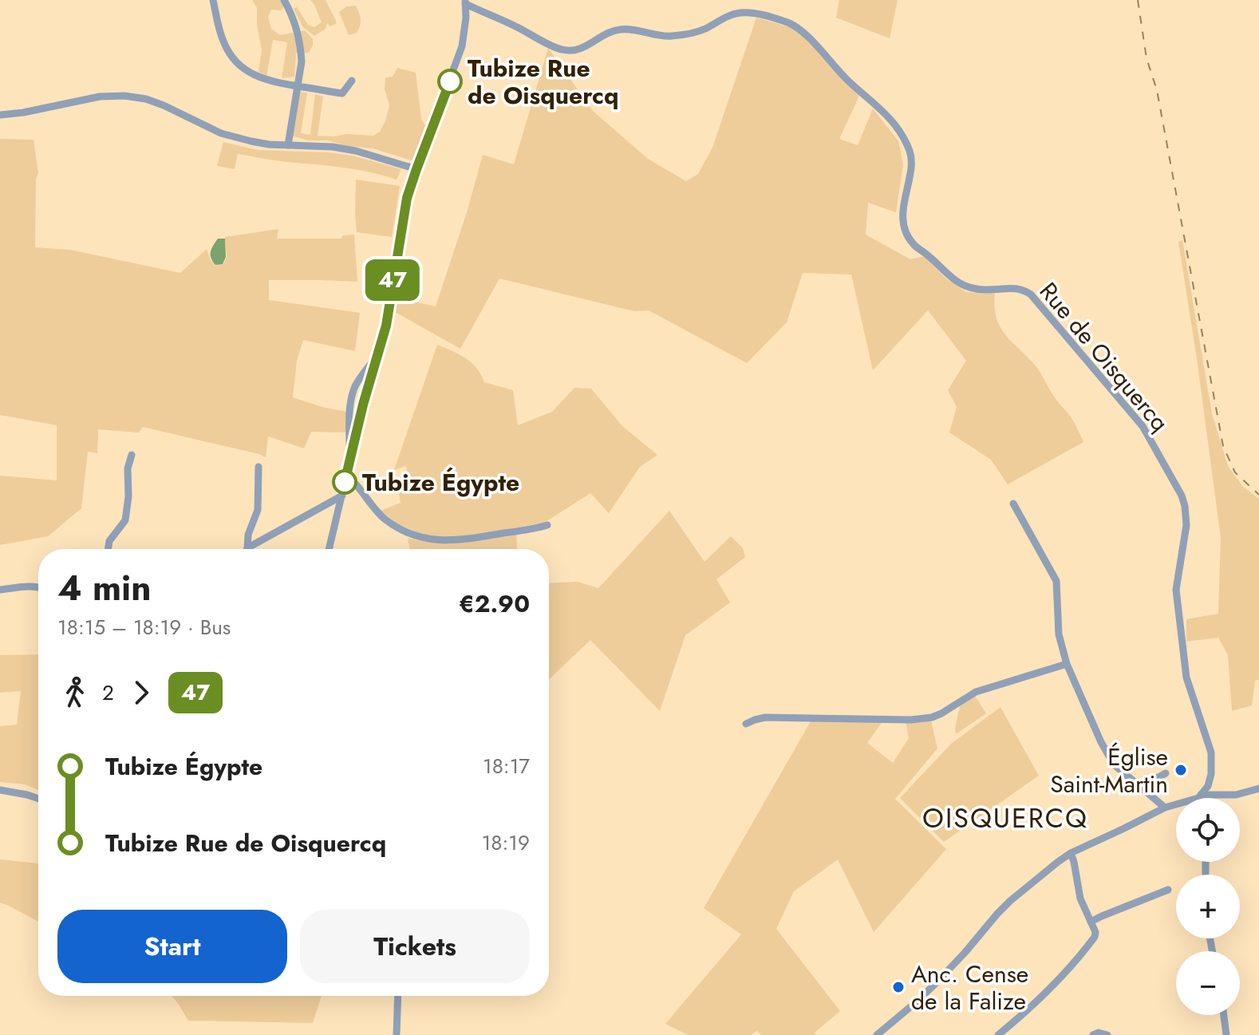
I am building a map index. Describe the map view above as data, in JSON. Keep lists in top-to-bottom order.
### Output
{
  "streets": {
    "street": ["Rue de Oisquercq"]
  },
  "districts": ["OISQUERCQ"],
  "places": [
    "Tubize Rue de Oisquercq",
    "Tubize Égypte",
    "Église Saint-Martin",
    "Anc. Cense de la Falize"
  ],
  "lines": ["bus line 47"],
  "page": {
    "on_map": "47",
    "heading": ["4 min", "18:15 – 18:19 · Bus", "€2.90"],
    "legs": ["2", "47"],
    "list": [
      {
        "name": "Tubize Égypte",
        "value": "18:17"
      },
      {
        "name": "Tubize Rue de Oisquercq",
        "value": "18:19"
      }
    ],
    "map_buttons": ["+", "−"],
    "buttons": ["Start", "Tickets"]
  }
}
